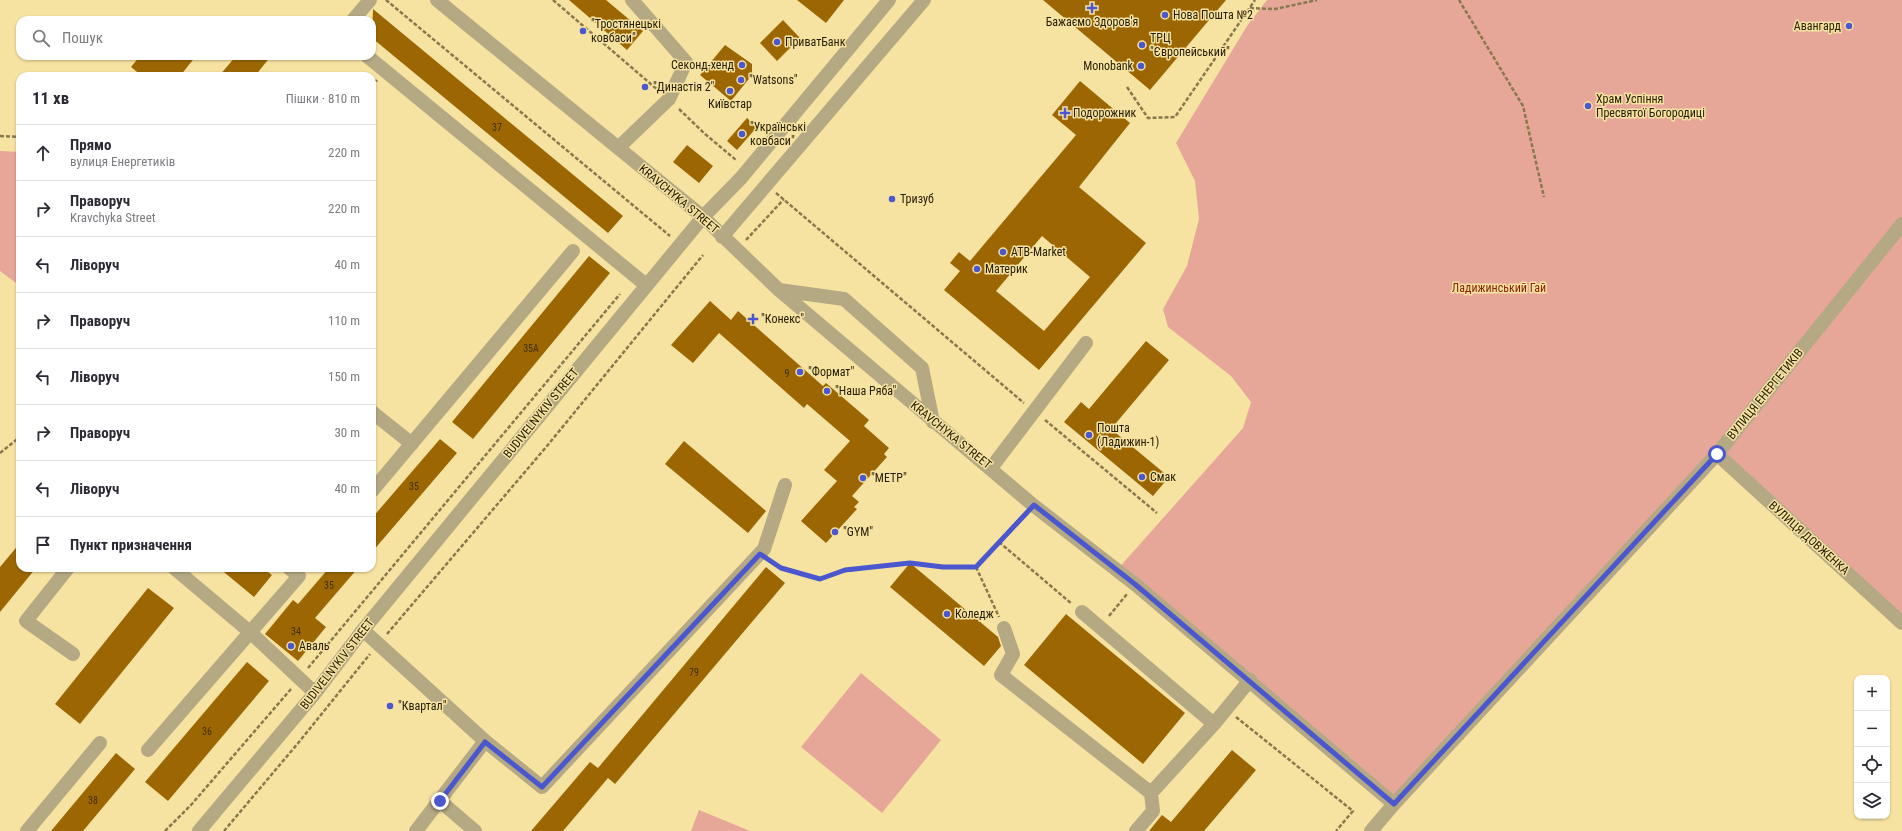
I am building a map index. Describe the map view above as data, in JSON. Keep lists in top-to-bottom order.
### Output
{
  "streets": {
    "street": [
      "KRAVCHYKA STREET",
      "ВУЛИЦЯ ЕНЕРГЕТИКІВ",
      "BUDIVELNYKIV STREET",
      "ВУЛИЦЯ ДОВЖЕНКА"
    ]
  },
  "crossings": [
    ["KRAVCHYKA STREET", "ВУЛИЦЯ ЕНЕРГЕТИКІВ"],
    ["KRAVCHYKA STREET", "BUDIVELNYKIV STREET"],
    ["ВУЛИЦЯ ЕНЕРГЕТИКІВ", "ВУЛИЦЯ ДОВЖЕНКА"]
  ],
  "parks": ["Ладижинський Гай"],
  "places": {
    "health": ["Бажаємо Здоров'я", "Подорожник", "\"Конекс\""],
    "other": [
      "Нова Пошта №2",
      "Авангард",
      "\"Тростянецькі ковбаси\"",
      "ПриватБанк",
      "ТРЦ \"Європейський\"",
      "Секонд-хенд",
      "Monobank",
      "\"Watsons\"",
      "\"Династія 2\"",
      "Київстар",
      "Храм Успіння Пресвятої Богородиці",
      "\"Українські ковбаси\"",
      "Тризуб",
      "ATB-Market",
      "Материк",
      "\"Формат\"",
      "\"Наша Ряба\"",
      "Пошта (Ладижин-1)",
      "Смак",
      "\"МЕТР\"",
      "\"GYM\"",
      "Коледж",
      "Аваль",
      "\"Квартал\""
    ]
  },
  "house_numbers": [
    "37",
    "35А",
    "9",
    "35",
    "35",
    "34",
    "79",
    "36",
    "38"
  ],
  "page": {
    "search": "Пошук",
    "heading": ["11 хв", "Пішки · 810 m"],
    "list": [
      ["Прямо", "вулиця Енергетиків", "220 m"],
      ["Праворуч", "Kravchyka Street", "220 m"],
      ["Ліворуч", "40 m"],
      ["Праворуч", "110 m"],
      ["Ліворуч", "150 m"],
      ["Праворуч", "30 m"],
      ["Ліворуч", "40 m"],
      "Пункт призначення"
    ],
    "map_buttons": ["+", "−"]
  }
}
